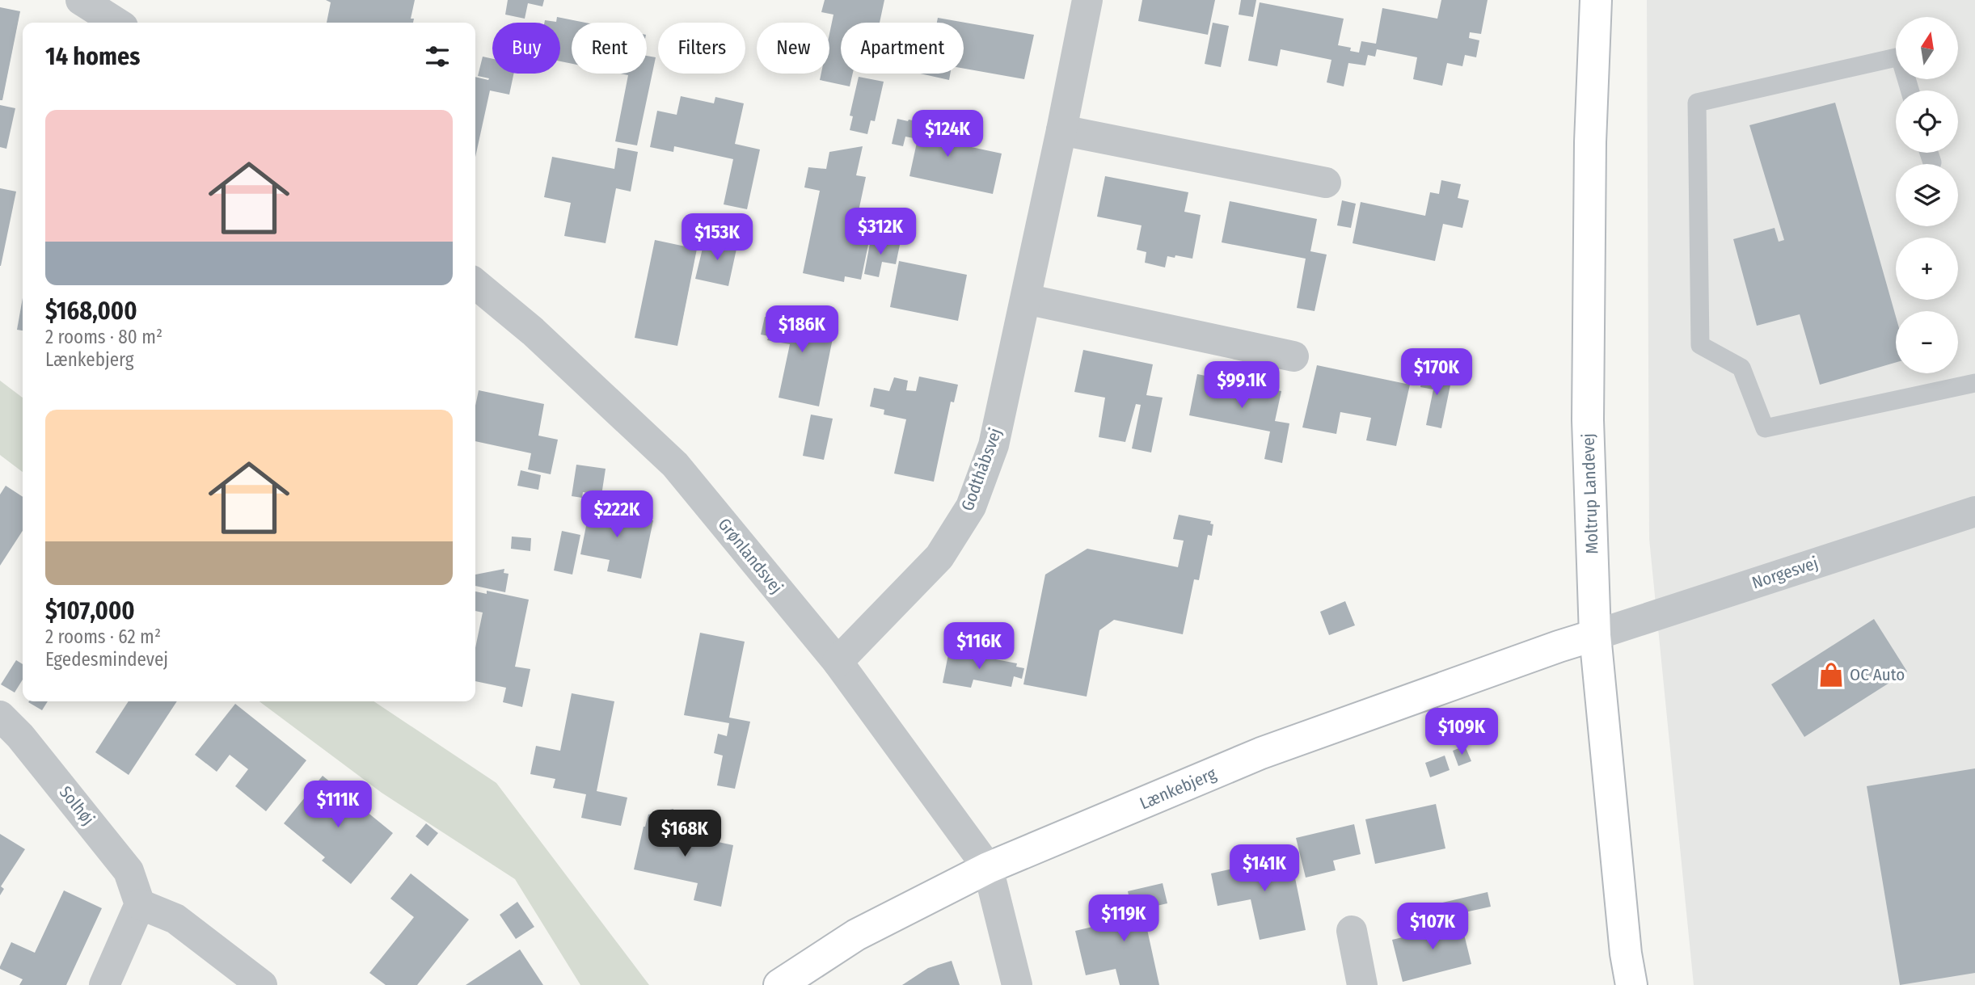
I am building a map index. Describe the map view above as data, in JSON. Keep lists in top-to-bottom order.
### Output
{
  "streets": {
    "street": [
      "Godthåbsvej",
      "Moltrup Landevej",
      "Grønlandsvej",
      "Norgesvej",
      "Lænkebjerg",
      "Solhøj"
    ]
  },
  "crossings": [
    ["Godthåbsvej", "Grønlandsvej"],
    ["Moltrup Landevej", "Norgesvej"],
    ["Moltrup Landevej", "Lænkebjerg"],
    ["Grønlandsvej", "Lænkebjerg"],
    ["Norgesvej", "Lænkebjerg"]
  ],
  "places": {
    "shop": ["OC Auto"]
  },
  "north": "top",
  "page": {
    "map_buttons": ["+", "−"],
    "chip": [
      "Buy",
      "Rent",
      "Filters",
      "New",
      "Apartment"
    ],
    "heading": "14 homes",
    "list": [
      {
        "name": "$168,000",
        "note": "2 rooms · 80 m² · Lænkebjerg"
      },
      {
        "name": "$107,000",
        "note": "2 rooms · 62 m² · Egedesmindevej"
      }
    ],
    "price": [
      "$124K",
      "$312K",
      "$153K",
      "$186K",
      "$170K",
      "$99.1K",
      "$222K",
      "$116K",
      "$109K",
      "$111K",
      "$168K",
      "$141K",
      "$119K",
      "$107K"
    ]
  }
}
